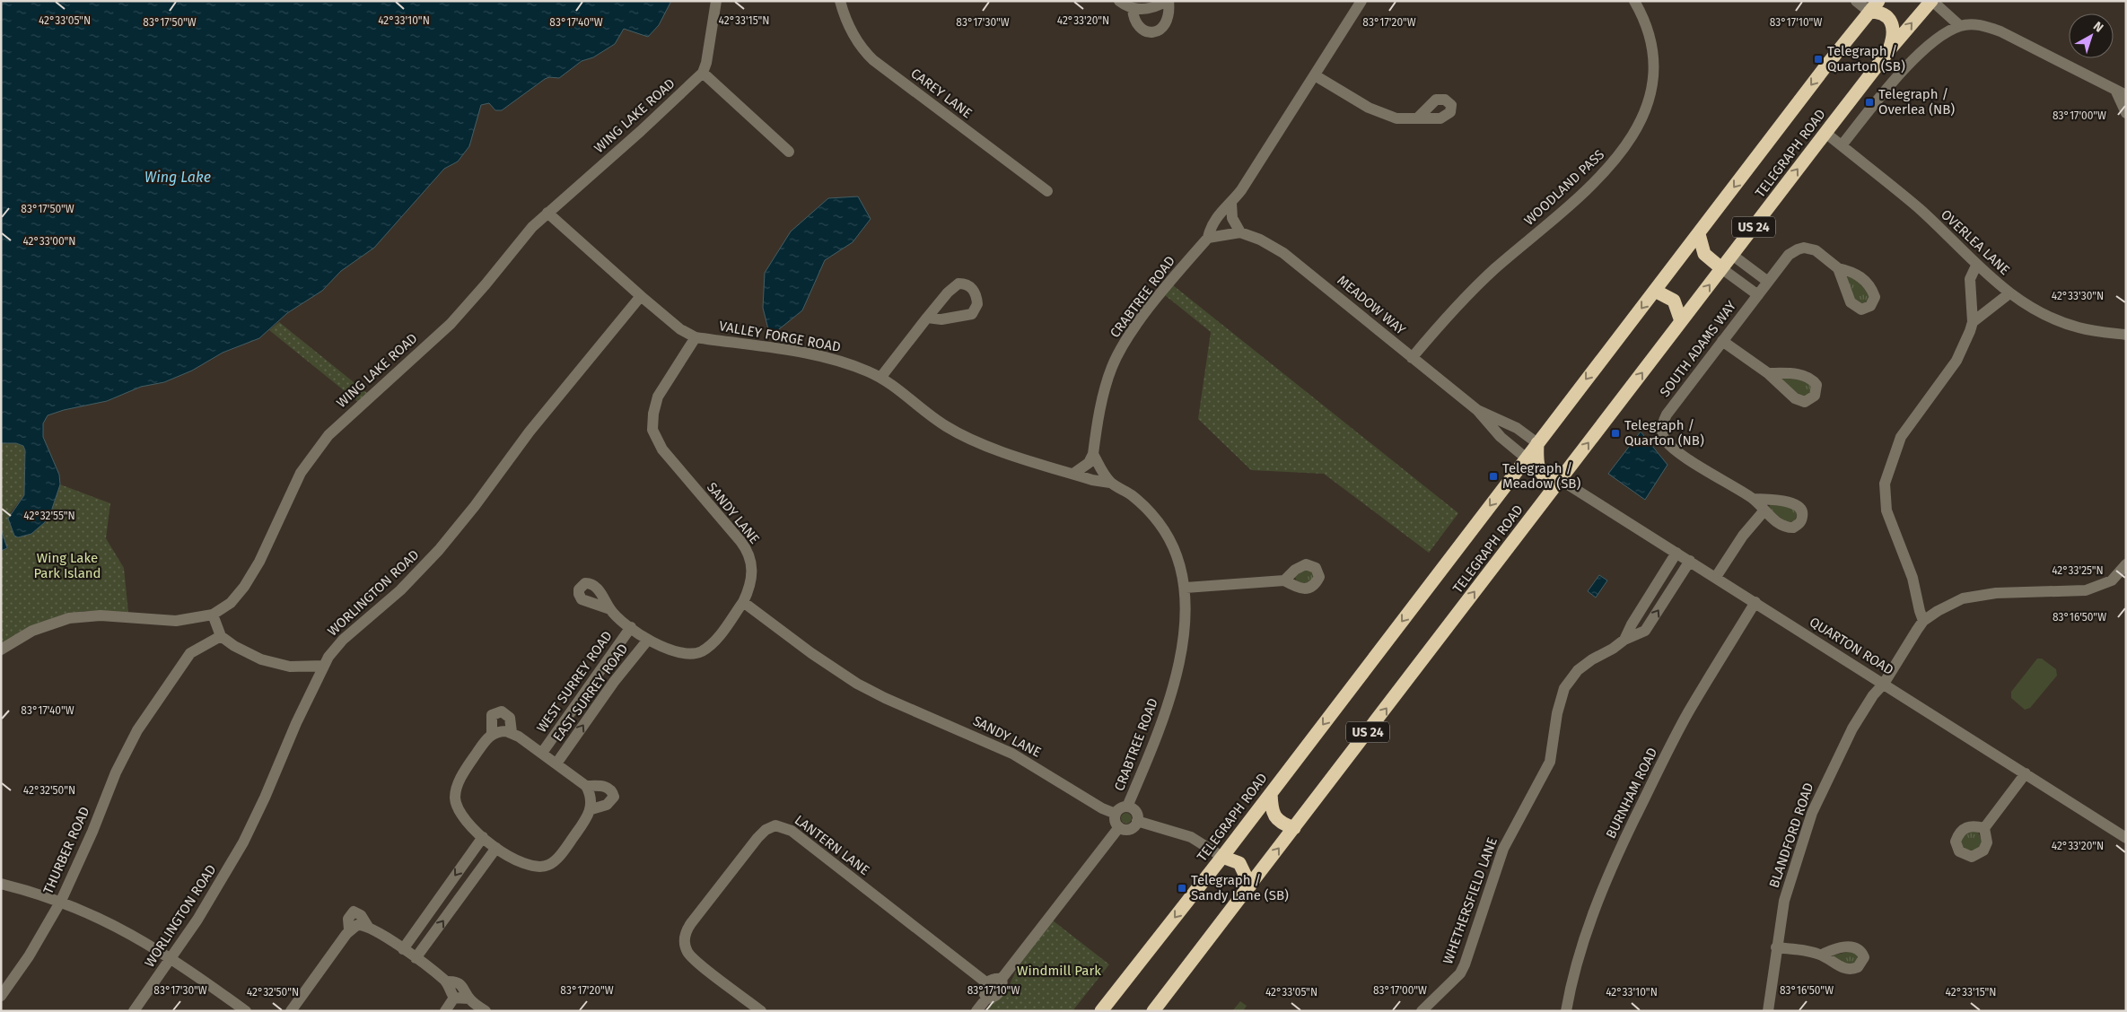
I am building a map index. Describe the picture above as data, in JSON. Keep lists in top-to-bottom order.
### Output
{
  "streets": {
    "highway": ["TELEGRAPH ROAD", "US 24"],
    "street": [
      "CAREY LANE",
      "WING LAKE ROAD",
      "WOODLAND PASS",
      "OVERLEA LANE",
      "CRABTREE ROAD",
      "MEADOW WAY",
      "VALLEY FORGE ROAD",
      "SOUTH ADAMS WAY",
      "SANDY LANE",
      "WORLINGTON ROAD",
      "QUARTON ROAD",
      "WEST SURREY ROAD",
      "EAST SURREY ROAD",
      "BURNHAM ROAD",
      "BLANDFORD ROAD",
      "LANTERN LANE",
      "THURBER ROAD",
      "WHETHERSFIELD LANE"
    ]
  },
  "crossings": [
    ["TELEGRAPH ROAD", "OVERLEA LANE"],
    ["TELEGRAPH ROAD", "MEADOW WAY"],
    ["TELEGRAPH ROAD", "QUARTON ROAD"],
    ["WOODLAND PASS", "MEADOW WAY"],
    ["CRABTREE ROAD", "VALLEY FORGE ROAD"],
    ["CRABTREE ROAD", "SANDY LANE"],
    ["VALLEY FORGE ROAD", "SANDY LANE"],
    ["QUARTON ROAD", "BURNHAM ROAD"],
    ["QUARTON ROAD", "BLANDFORD ROAD"],
    ["QUARTON ROAD", "WHETHERSFIELD LANE"],
    ["WEST SURREY ROAD", "EAST SURREY ROAD"]
  ],
  "one_way": ["EAST SURREY ROAD"],
  "water": ["Wing Lake"],
  "parks": ["Wing Lake Park Island", "Windmill Park"],
  "places": {
    "transit": [
      "Telegraph / Quarton (SB)",
      "Telegraph / Overlea (NB)",
      "Telegraph / Quarton (NB)",
      "Telegraph / Meadow (SB)",
      "Telegraph / Sandy Lane (SB)"
    ]
  },
  "north": "top right",
  "coordinates": [
    "42°33'20\"N",
    "42°33'05\"N",
    "42°33'10\"N",
    "42°33'15\"N",
    "83°17'50\"W",
    "83°17'40\"W",
    "83°17'30\"W",
    "83°17'20\"W",
    "83°17'10\"W",
    "83°17'00\"W",
    "42°33'00\"N",
    "42°33'30\"N",
    "42°32'55\"N",
    "42°33'25\"N",
    "83°16'50\"W",
    "42°32'50\"N"
  ]
}
